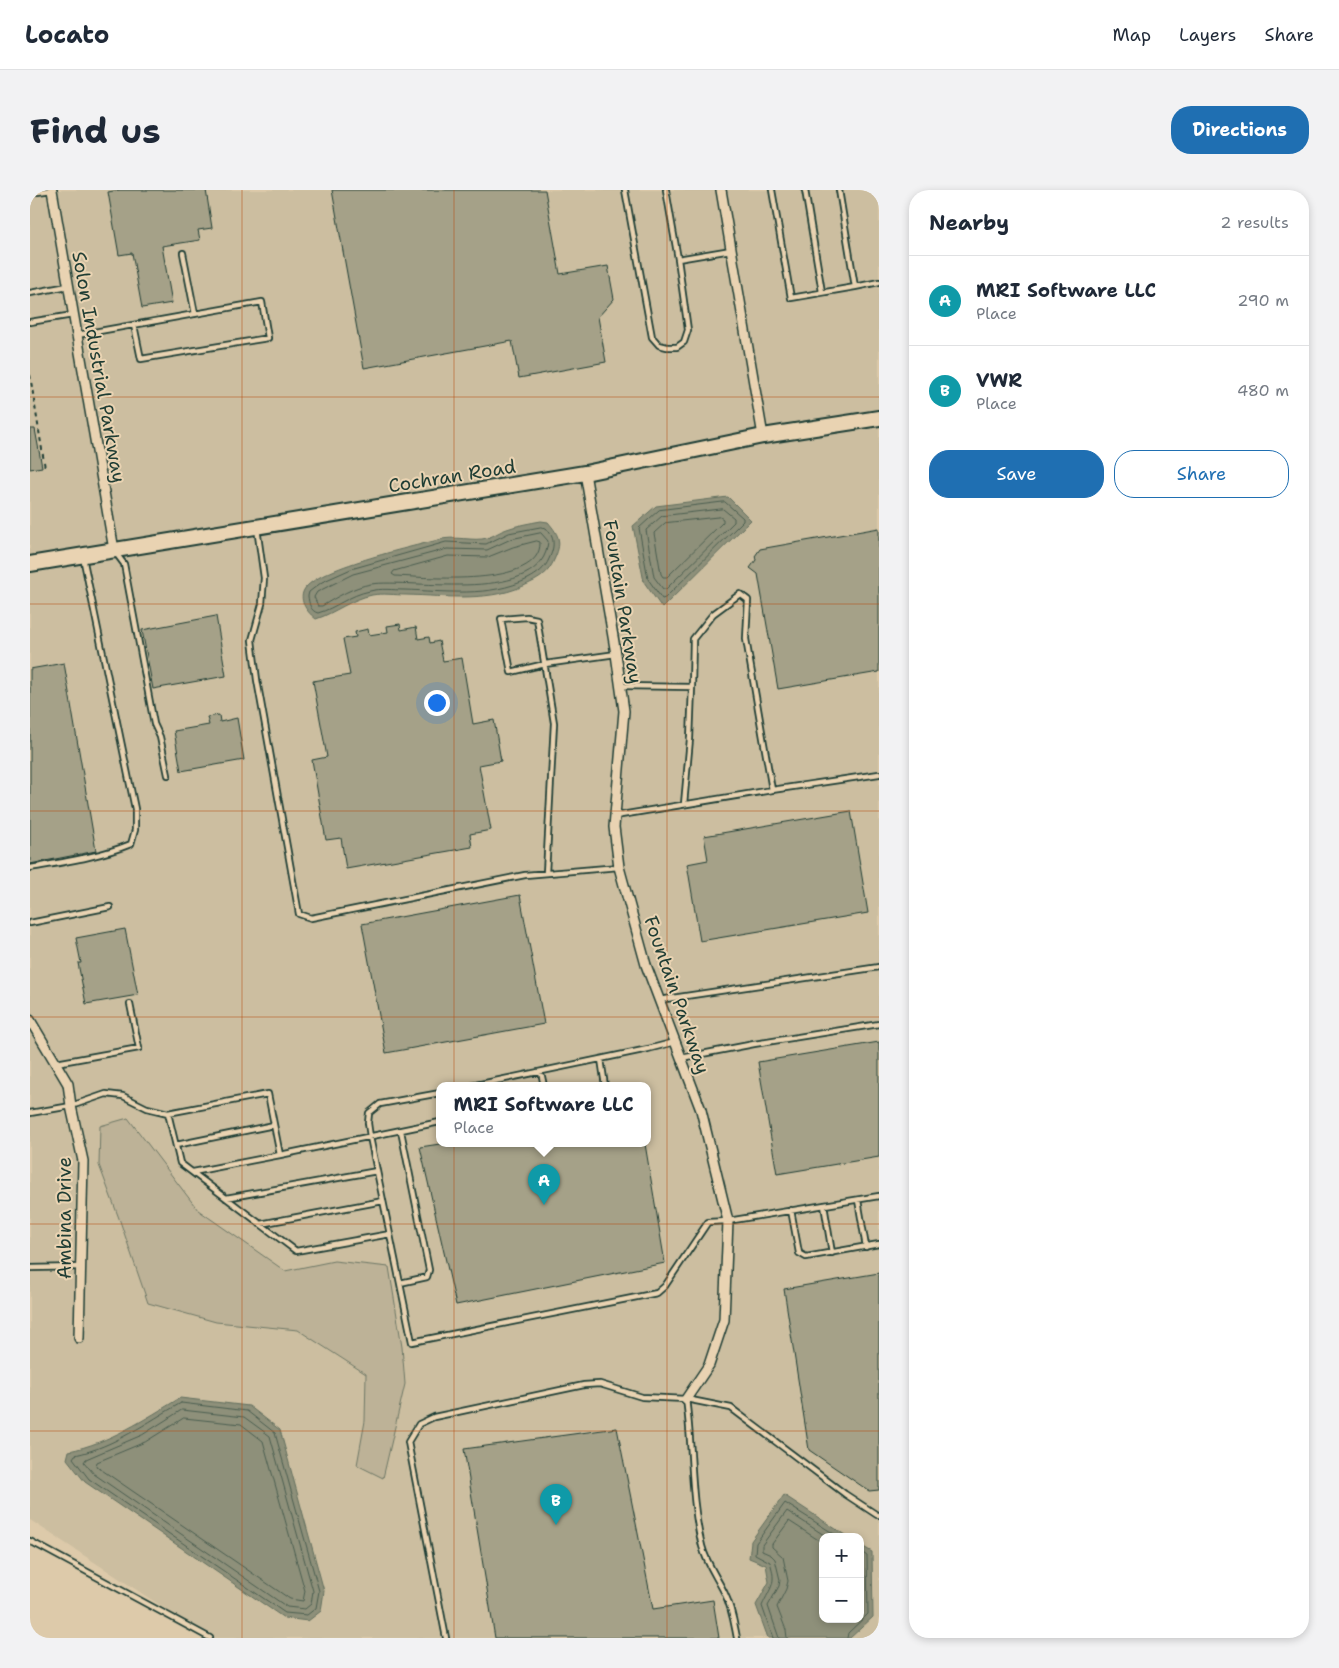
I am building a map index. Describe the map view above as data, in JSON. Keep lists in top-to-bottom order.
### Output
{
  "streets": {
    "street": [
      "Solon Industrial Parkway",
      "Cochran Road",
      "Fountain Parkway",
      "Ambina Drive"
    ]
  },
  "crossings": [
    ["Solon Industrial Parkway", "Cochran Road"],
    ["Cochran Road", "Fountain Parkway"]
  ],
  "page": {
    "header": "Locato",
    "nav": ["Map", "Layers", "Share"],
    "buttons": [
      "Directions",
      ["Save", "Share"]
    ],
    "title": "Find us",
    "heading": ["Nearby", "2 results"],
    "list": [
      {
        "mark": "A",
        "name": "MRI Software LLC",
        "note": "Place",
        "value": "290 m"
      },
      {
        "mark": "B",
        "name": "VWR",
        "note": "Place",
        "value": "480 m"
      }
    ],
    "popup": ["MRI Software LLC", "Place"],
    "pins": ["A", "B"],
    "map_buttons": ["+", "−"]
  }
}
